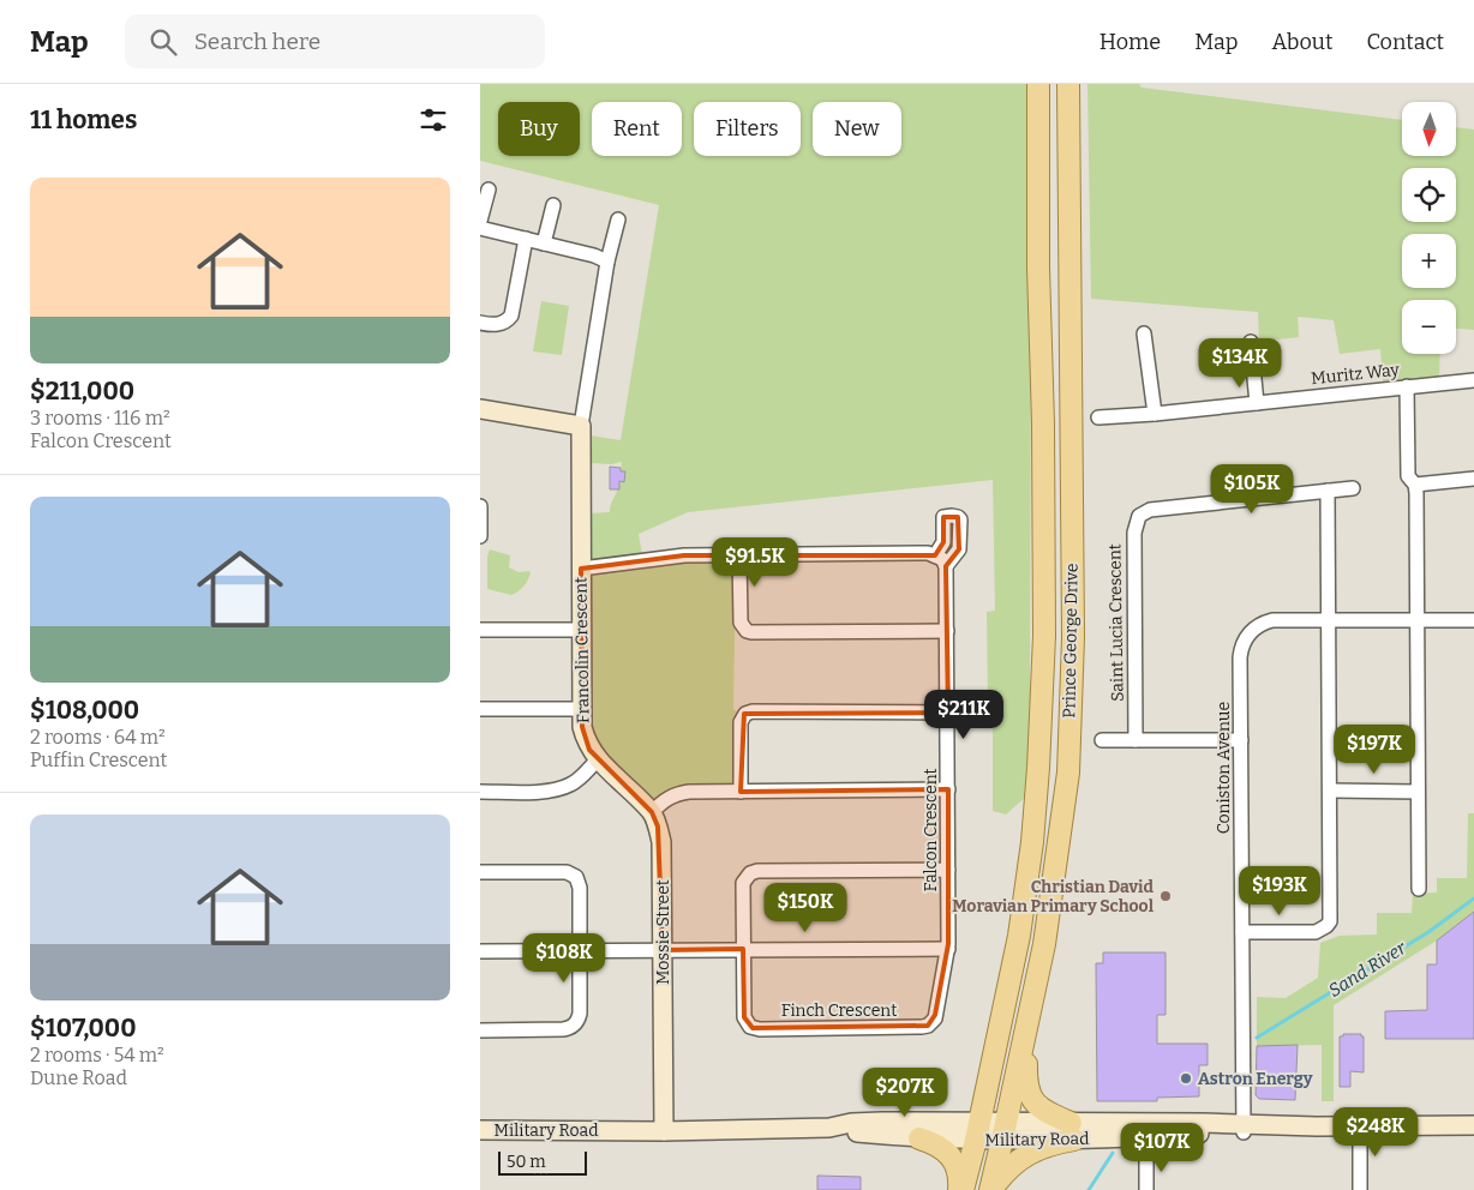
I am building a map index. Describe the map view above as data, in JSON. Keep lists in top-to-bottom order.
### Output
{
  "streets": {
    "main road": ["Prince George Drive"],
    "street": [
      "Muritz Way",
      "Saint Lucia Crescent",
      "Francolin Crescent",
      "Coniston Avenue",
      "Falcon Crescent",
      "Mossie Street",
      "Finch Crescent",
      "Military Road"
    ]
  },
  "crossings": [
    ["Prince George Drive", "Military Road"],
    ["Francolin Crescent", "Falcon Crescent"],
    ["Francolin Crescent", "Mossie Street"],
    ["Coniston Avenue", "Military Road"],
    ["Falcon Crescent", "Finch Crescent"],
    ["Mossie Street", "Military Road"]
  ],
  "water": ["Sand River"],
  "places": ["Christian David Moravian Primary School", "Astron Energy"],
  "scale_bar": "50 m",
  "north": "bottom",
  "page": {
    "header": "Map",
    "search": "Search here",
    "nav": [
      "Home",
      "Map",
      "About",
      "Contact"
    ],
    "heading": "11 homes",
    "map_buttons": ["+", "−"],
    "chip": [
      "Buy",
      "Rent",
      "Filters",
      "New"
    ],
    "list": [
      {
        "name": "$211,000",
        "note": "3 rooms · 116 m² · Falcon Crescent"
      },
      {
        "name": "$108,000",
        "note": "2 rooms · 64 m² · Puffin Crescent"
      },
      {
        "name": "$107,000",
        "note": "2 rooms · 54 m² · Dune Road"
      }
    ],
    "price": [
      "$134K",
      "$105K",
      "$91.5K",
      "$211K",
      "$197K",
      "$193K",
      "$150K",
      "$108K",
      "$207K",
      "$248K",
      "$107K"
    ],
    "scale": "50 m"
  }
}
